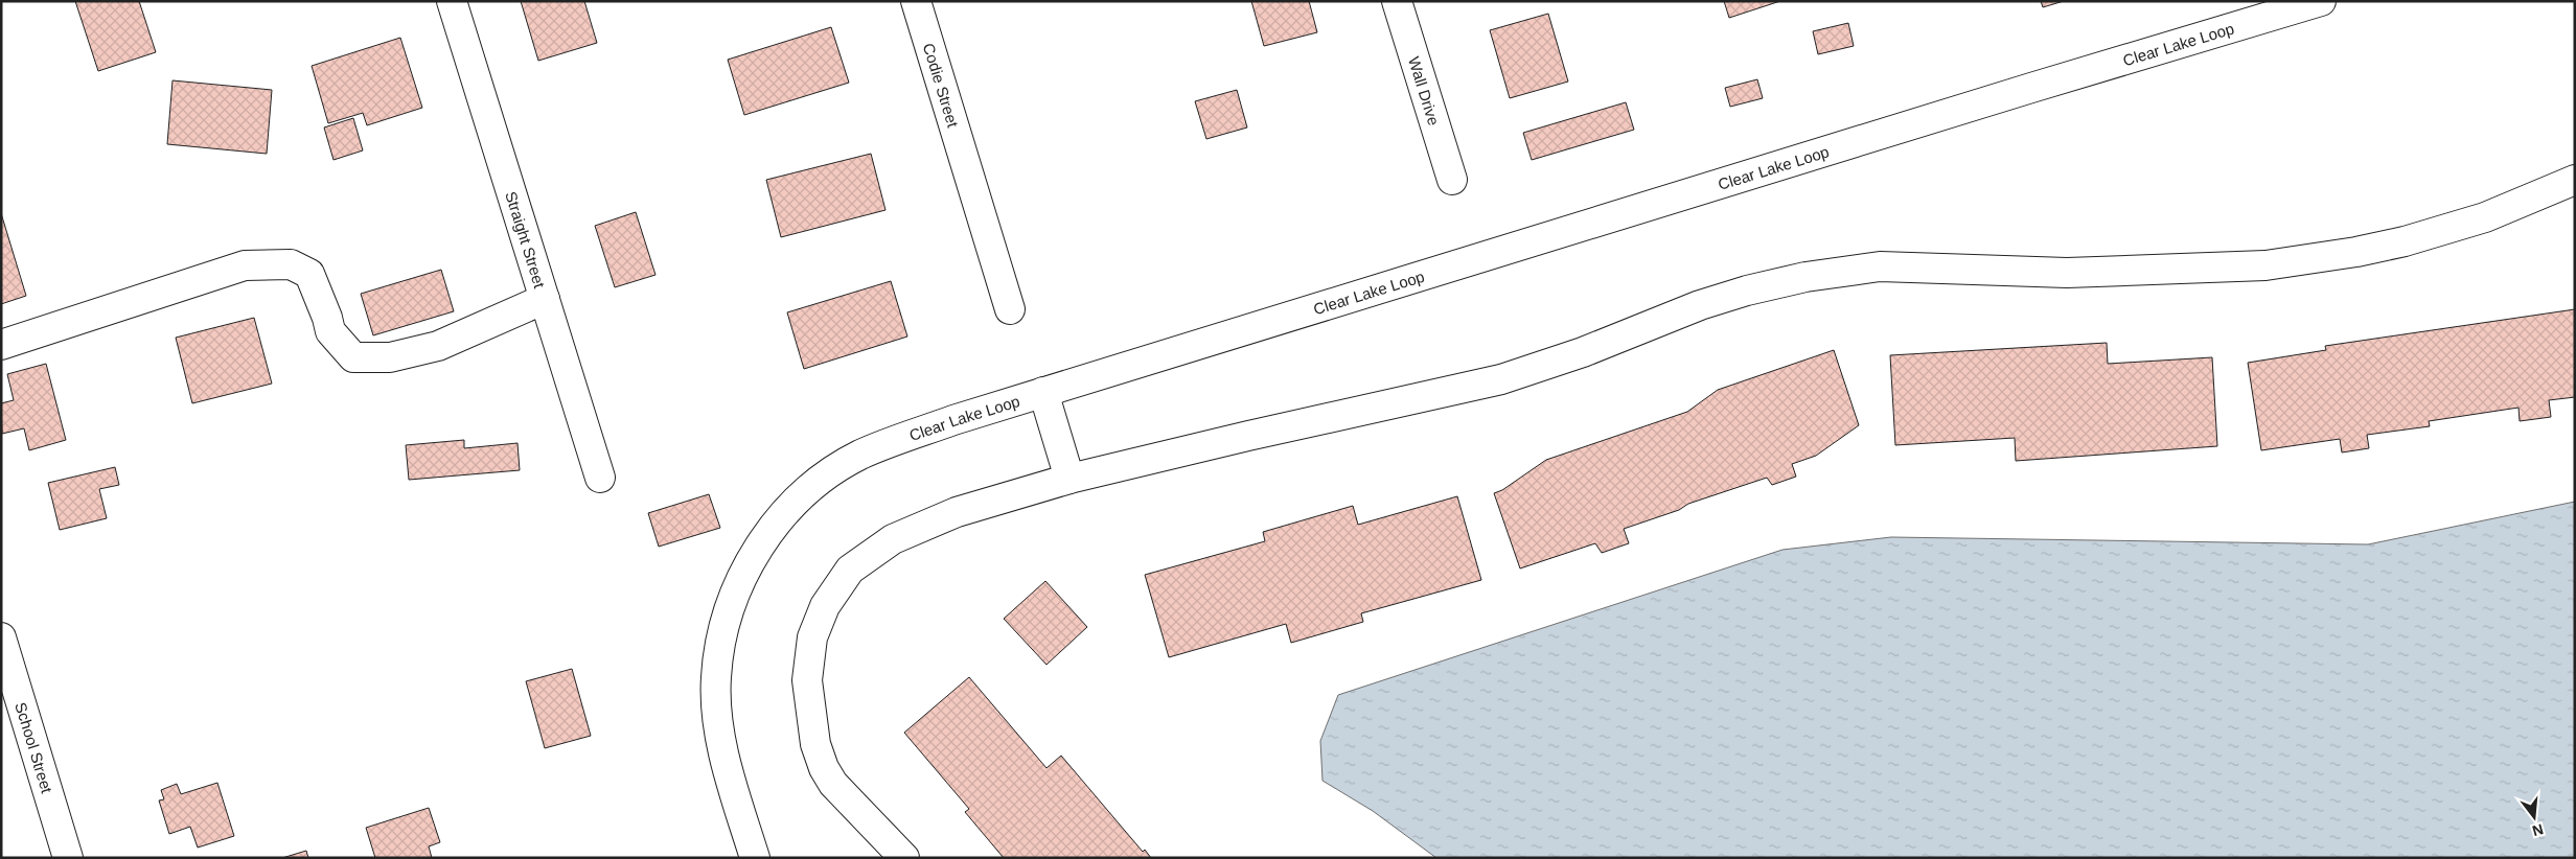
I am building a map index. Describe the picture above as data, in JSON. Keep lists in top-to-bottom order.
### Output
{
  "streets": {
    "street": [
      "Clear Lake Loop",
      "Codie Street",
      "Wall Drive",
      "Straight Street",
      "School Street"
    ]
  },
  "north": "bottom"
}
